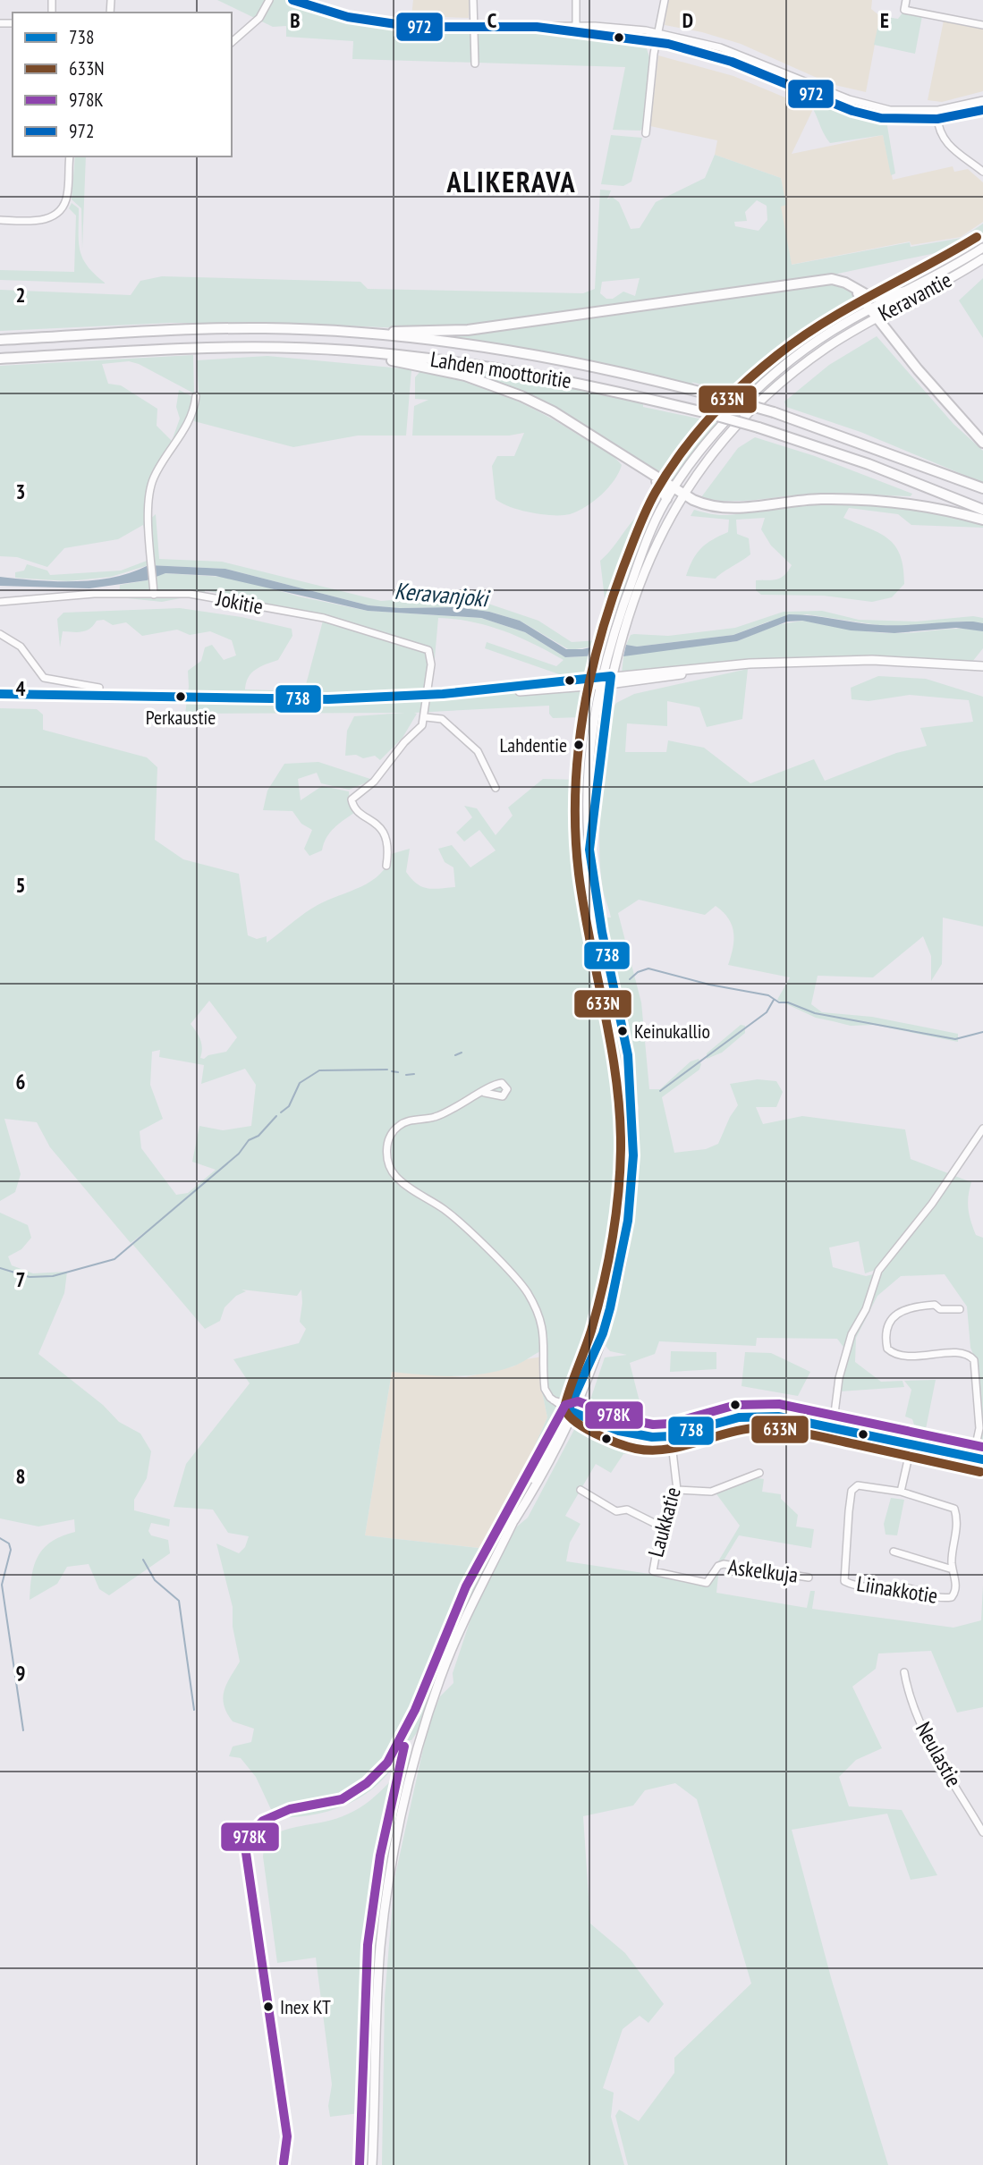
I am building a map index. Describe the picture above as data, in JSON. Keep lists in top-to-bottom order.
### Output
{
  "streets": {
    "highway": ["Lahden moottoritie"],
    "main road": ["Keravantie"],
    "street": [
      "Jokitie",
      "Laukkatie",
      "Askelkuja",
      "Liinakkotie",
      "Neulastie"
    ]
  },
  "crossings": [
    ["Laukkatie", "Askelkuja"]
  ],
  "districts": ["ALIKERAVA"],
  "water": ["Keravanjoki"],
  "places": [
    "Perkaustie",
    "Lahdentie",
    "Keinukallio",
    "Inex KT"
  ],
  "lines": [
    "transit line 972",
    "transit line 633N",
    "transit line 738",
    "transit line 978K"
  ],
  "legend": [
    "738",
    "633N",
    "978K",
    "972"
  ],
  "grid": {
    "columns": [
      "B",
      "C",
      "D",
      "E"
    ],
    "rows": [
      "2",
      "3",
      "4",
      "5",
      "6",
      "7",
      "8",
      "9"
    ]
  }
}
